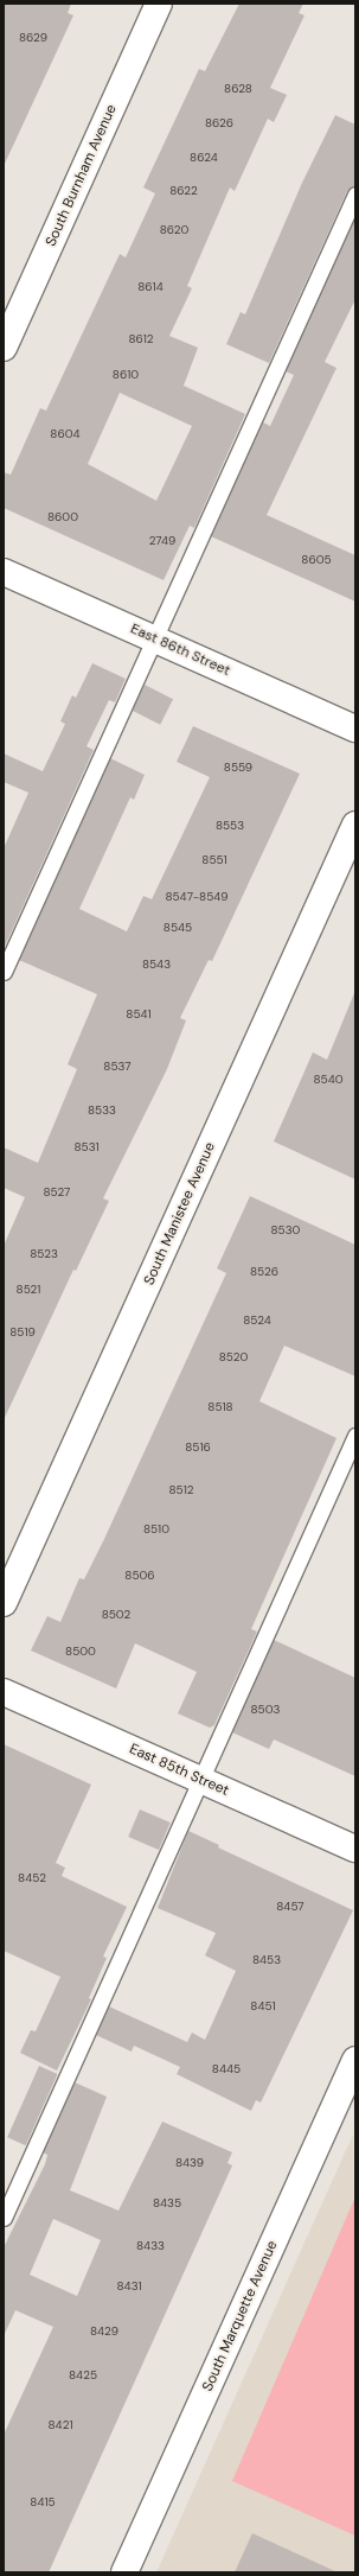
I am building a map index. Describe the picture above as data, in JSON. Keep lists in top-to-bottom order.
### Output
{
  "streets": {
    "street": [
      "South Burnham Avenue",
      "East 86th Street",
      "South Manistee Avenue",
      "East 85th Street",
      "South Marquette Avenue"
    ]
  },
  "house_numbers": [
    "8629",
    "8628",
    "8626",
    "8624",
    "8622",
    "8620",
    "8614",
    "8612",
    "8610",
    "8604",
    "8600",
    "2749",
    "8605",
    "8559",
    "8553",
    "8551",
    "8547-8549",
    "8545",
    "8543",
    "8541",
    "8537",
    "8540",
    "8533",
    "8531",
    "8527",
    "8530",
    "8523",
    "8526",
    "8521",
    "8524",
    "8519",
    "8520",
    "8518",
    "8516",
    "8512",
    "8510",
    "8506",
    "8502",
    "8500",
    "8503",
    "8452",
    "8457",
    "8453",
    "8451",
    "8445",
    "8439",
    "8435",
    "8433",
    "8431",
    "8429",
    "8425",
    "8421",
    "8415"
  ]
}
